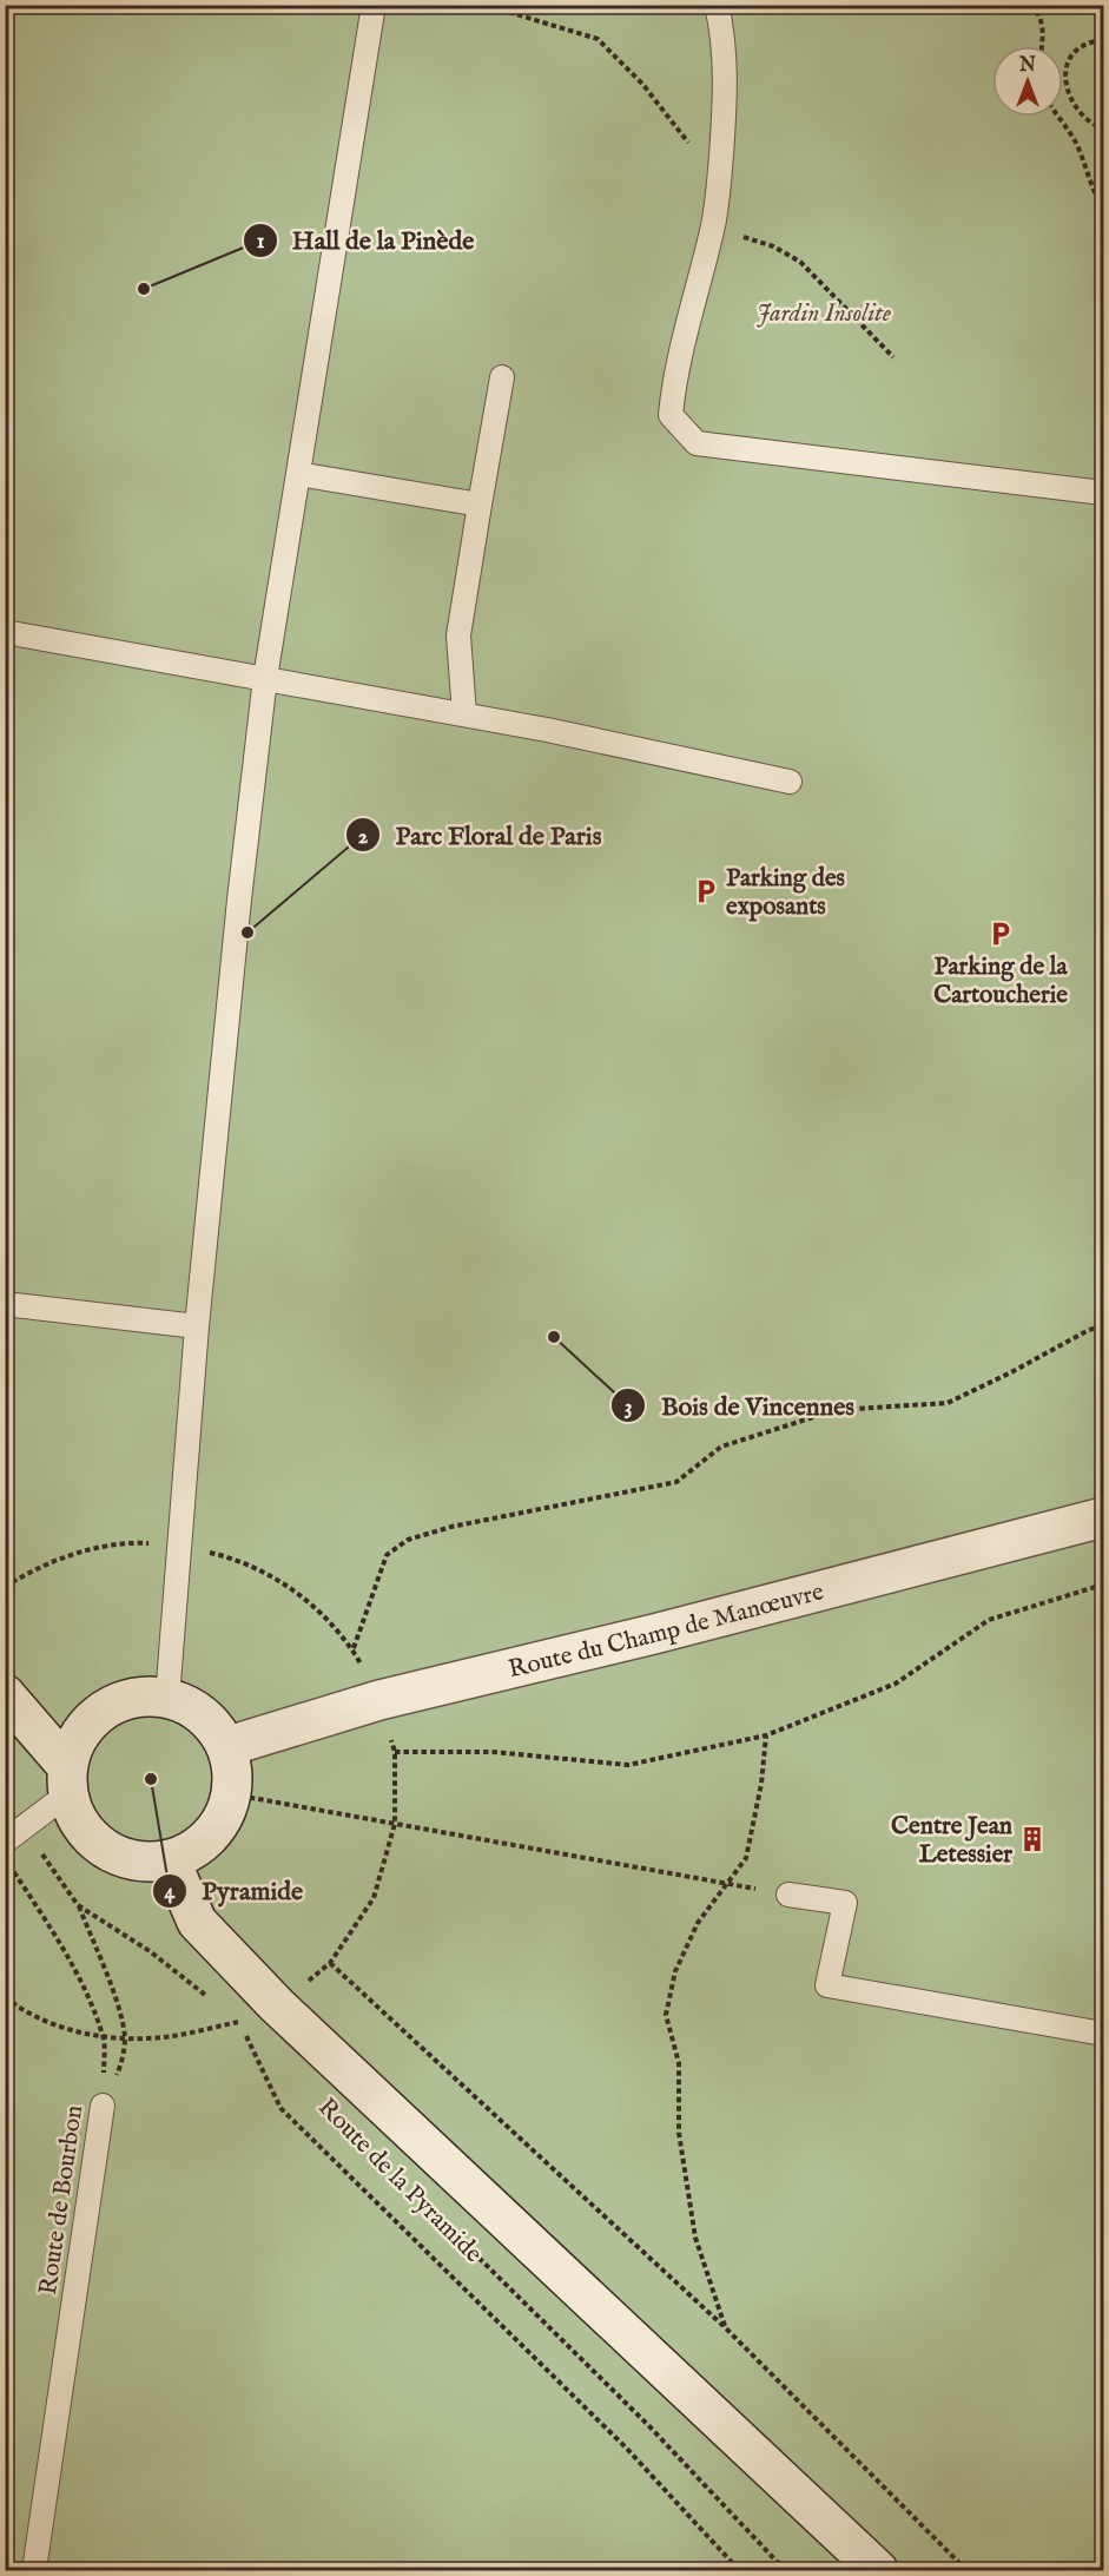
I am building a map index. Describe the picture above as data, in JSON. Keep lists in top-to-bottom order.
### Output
{
  "streets": {
    "street": ["Route du Champ de Manœuvre", "Route de la Pyramide"],
    "lane": ["Route de Bourbon"]
  },
  "crossings": [
    ["Route du Champ de Manœuvre", "Route de la Pyramide"]
  ],
  "parks": ["Jardin Insolite"],
  "places": {
    "other": [
      "Hall de la Pinède",
      "Parc Floral de Paris",
      "Bois de Vincennes",
      "Pyramide"
    ],
    "parking": ["Parking des exposants", "Parking de la Cartoucherie"],
    "building": ["Centre Jean Letessier"]
  },
  "north": "top"
}
